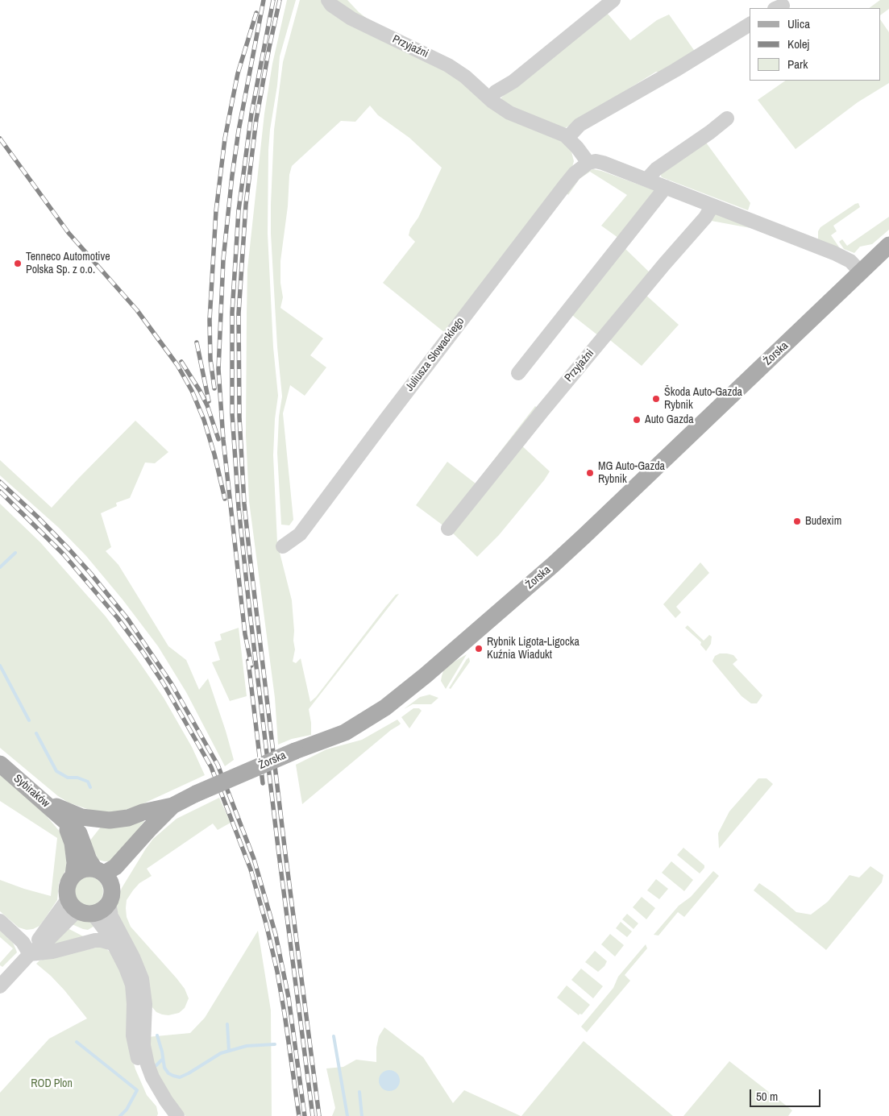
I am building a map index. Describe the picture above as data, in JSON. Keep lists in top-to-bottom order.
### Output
{
  "streets": {
    "main road": ["Żorska", "Sybiraków"],
    "street": ["Przyjaźni", "Juliusza Słowackiego"]
  },
  "crossings": [
    ["Przyjaźni", "Juliusza Słowackiego"],
    ["Żorska", "Sybiraków"]
  ],
  "parks": ["ROD Plon"],
  "places": [
    "Tenneco Automotive Polska Sp. z o.o.",
    "Škoda Auto-Gazda Rybnik",
    "Auto Gazda",
    "MG Auto-Gazda Rybnik",
    "Budexim",
    "Rybnik Ligota-Ligocka Kuźnia Wiadukt"
  ],
  "legend": ["Ulica", "Kolej", "Park"],
  "scale_bar": "50 m"
}
